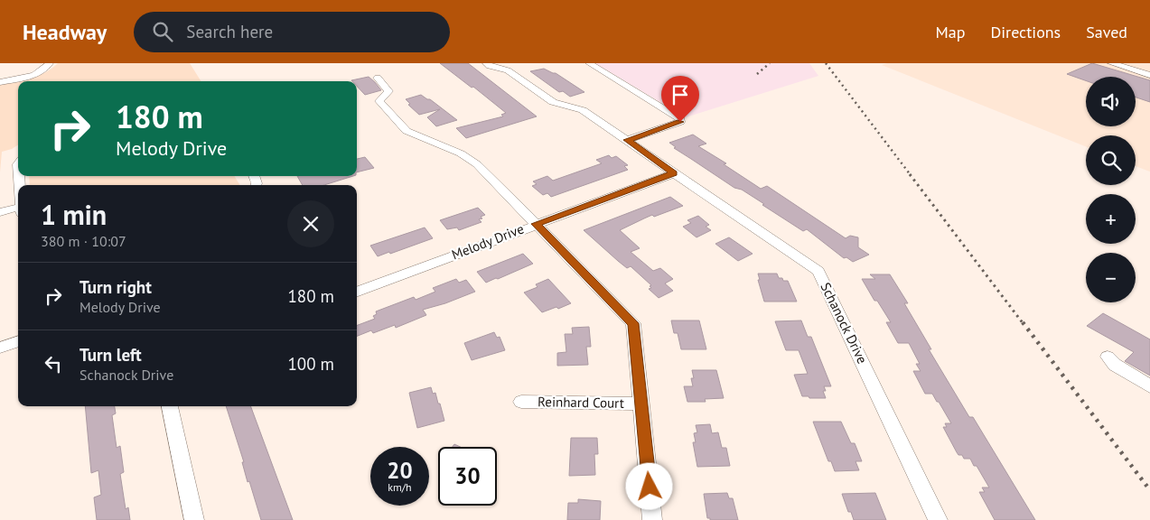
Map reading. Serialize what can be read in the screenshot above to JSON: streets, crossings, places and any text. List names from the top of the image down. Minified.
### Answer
{"streets":{"street":["Melody Drive","Schanock Drive","Reinhard Court"]},"crossings":[["Melody Drive","Schanock Drive"]],"page":{"header":"Headway","search":"Search here","nav":["Map","Directions","Saved"],"map_buttons":["+","−"],"turn":["180 m","Melody Drive"],"heading":["1 min","380 m · 10:07"],"list":[{"name":"Turn right","note":"Melody Drive","value":"180 m"},{"name":"Turn left","note":"Schanock Drive","value":"100 m"}],"speed":"20 km/h","limit":"30"}}
